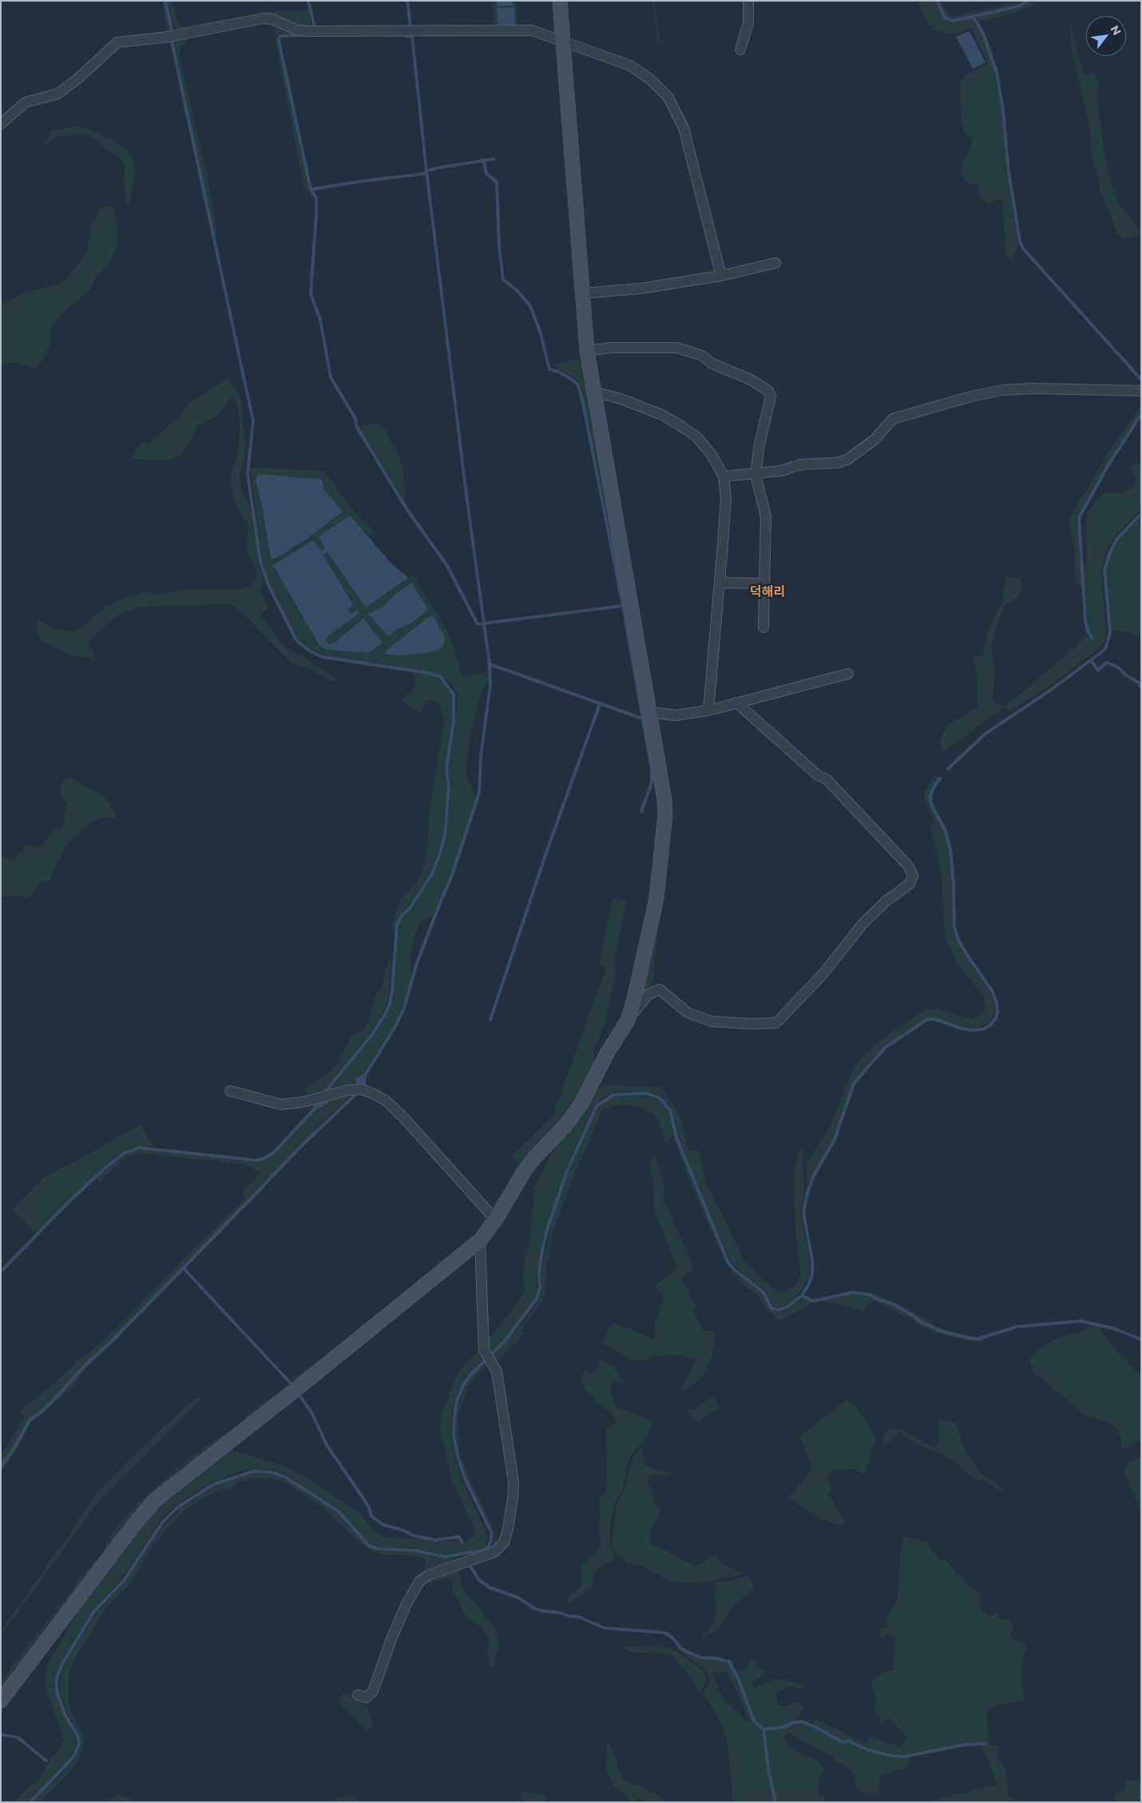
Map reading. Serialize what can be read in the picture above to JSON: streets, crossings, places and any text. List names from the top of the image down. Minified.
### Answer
{"districts":["덕해리"],"north":"top right"}
